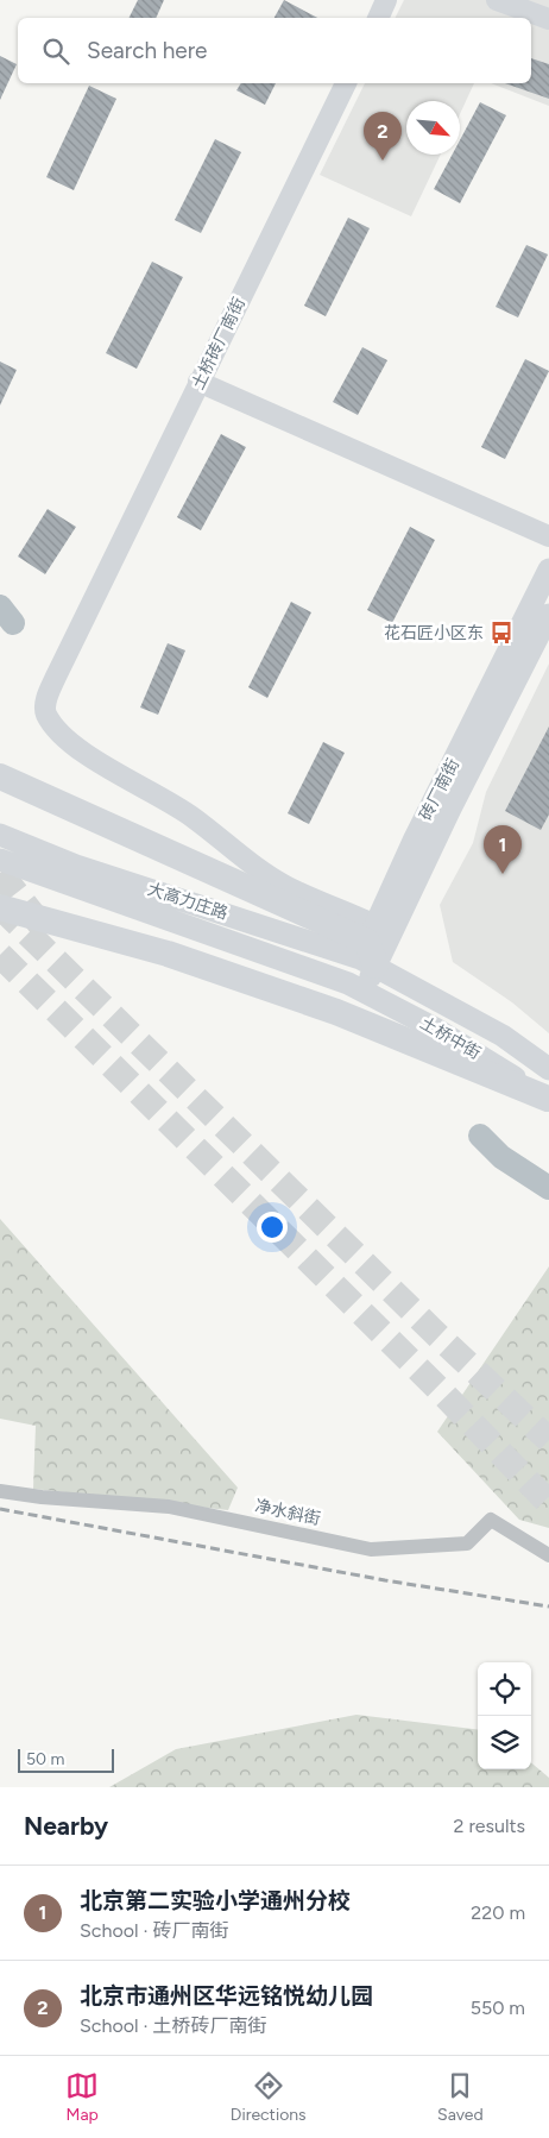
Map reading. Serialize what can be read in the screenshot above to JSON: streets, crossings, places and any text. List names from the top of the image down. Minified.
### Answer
{"streets":{"main road":["砖厂南街","大高力庄路","土桥中街"],"street":["土桥砖厂南街","净水斜街"]},"crossings":[["土桥砖厂南街","砖厂南街"],["土桥砖厂南街","大高力庄路"],["砖厂南街","大高力庄路"],["砖厂南街","土桥中街"],["大高力庄路","土桥中街"]],"places":{"bus stop":["花石匠小区东"]},"scale_bar":"50 m","north":"bottom right","page":{"search":"Search here","pins":["2","1"],"scale":"50 m","heading":["Nearby","2 results"],"list":[{"mark":"1","name":"北京第二实验小学通州分校","note":"School · 砖厂南街","value":"220 m"},{"mark":"2","name":"北京市通州区华远铭悦幼儿园","note":"School · 土桥砖厂南街","value":"550 m"}],"nav":["Map","Directions","Saved"]}}
